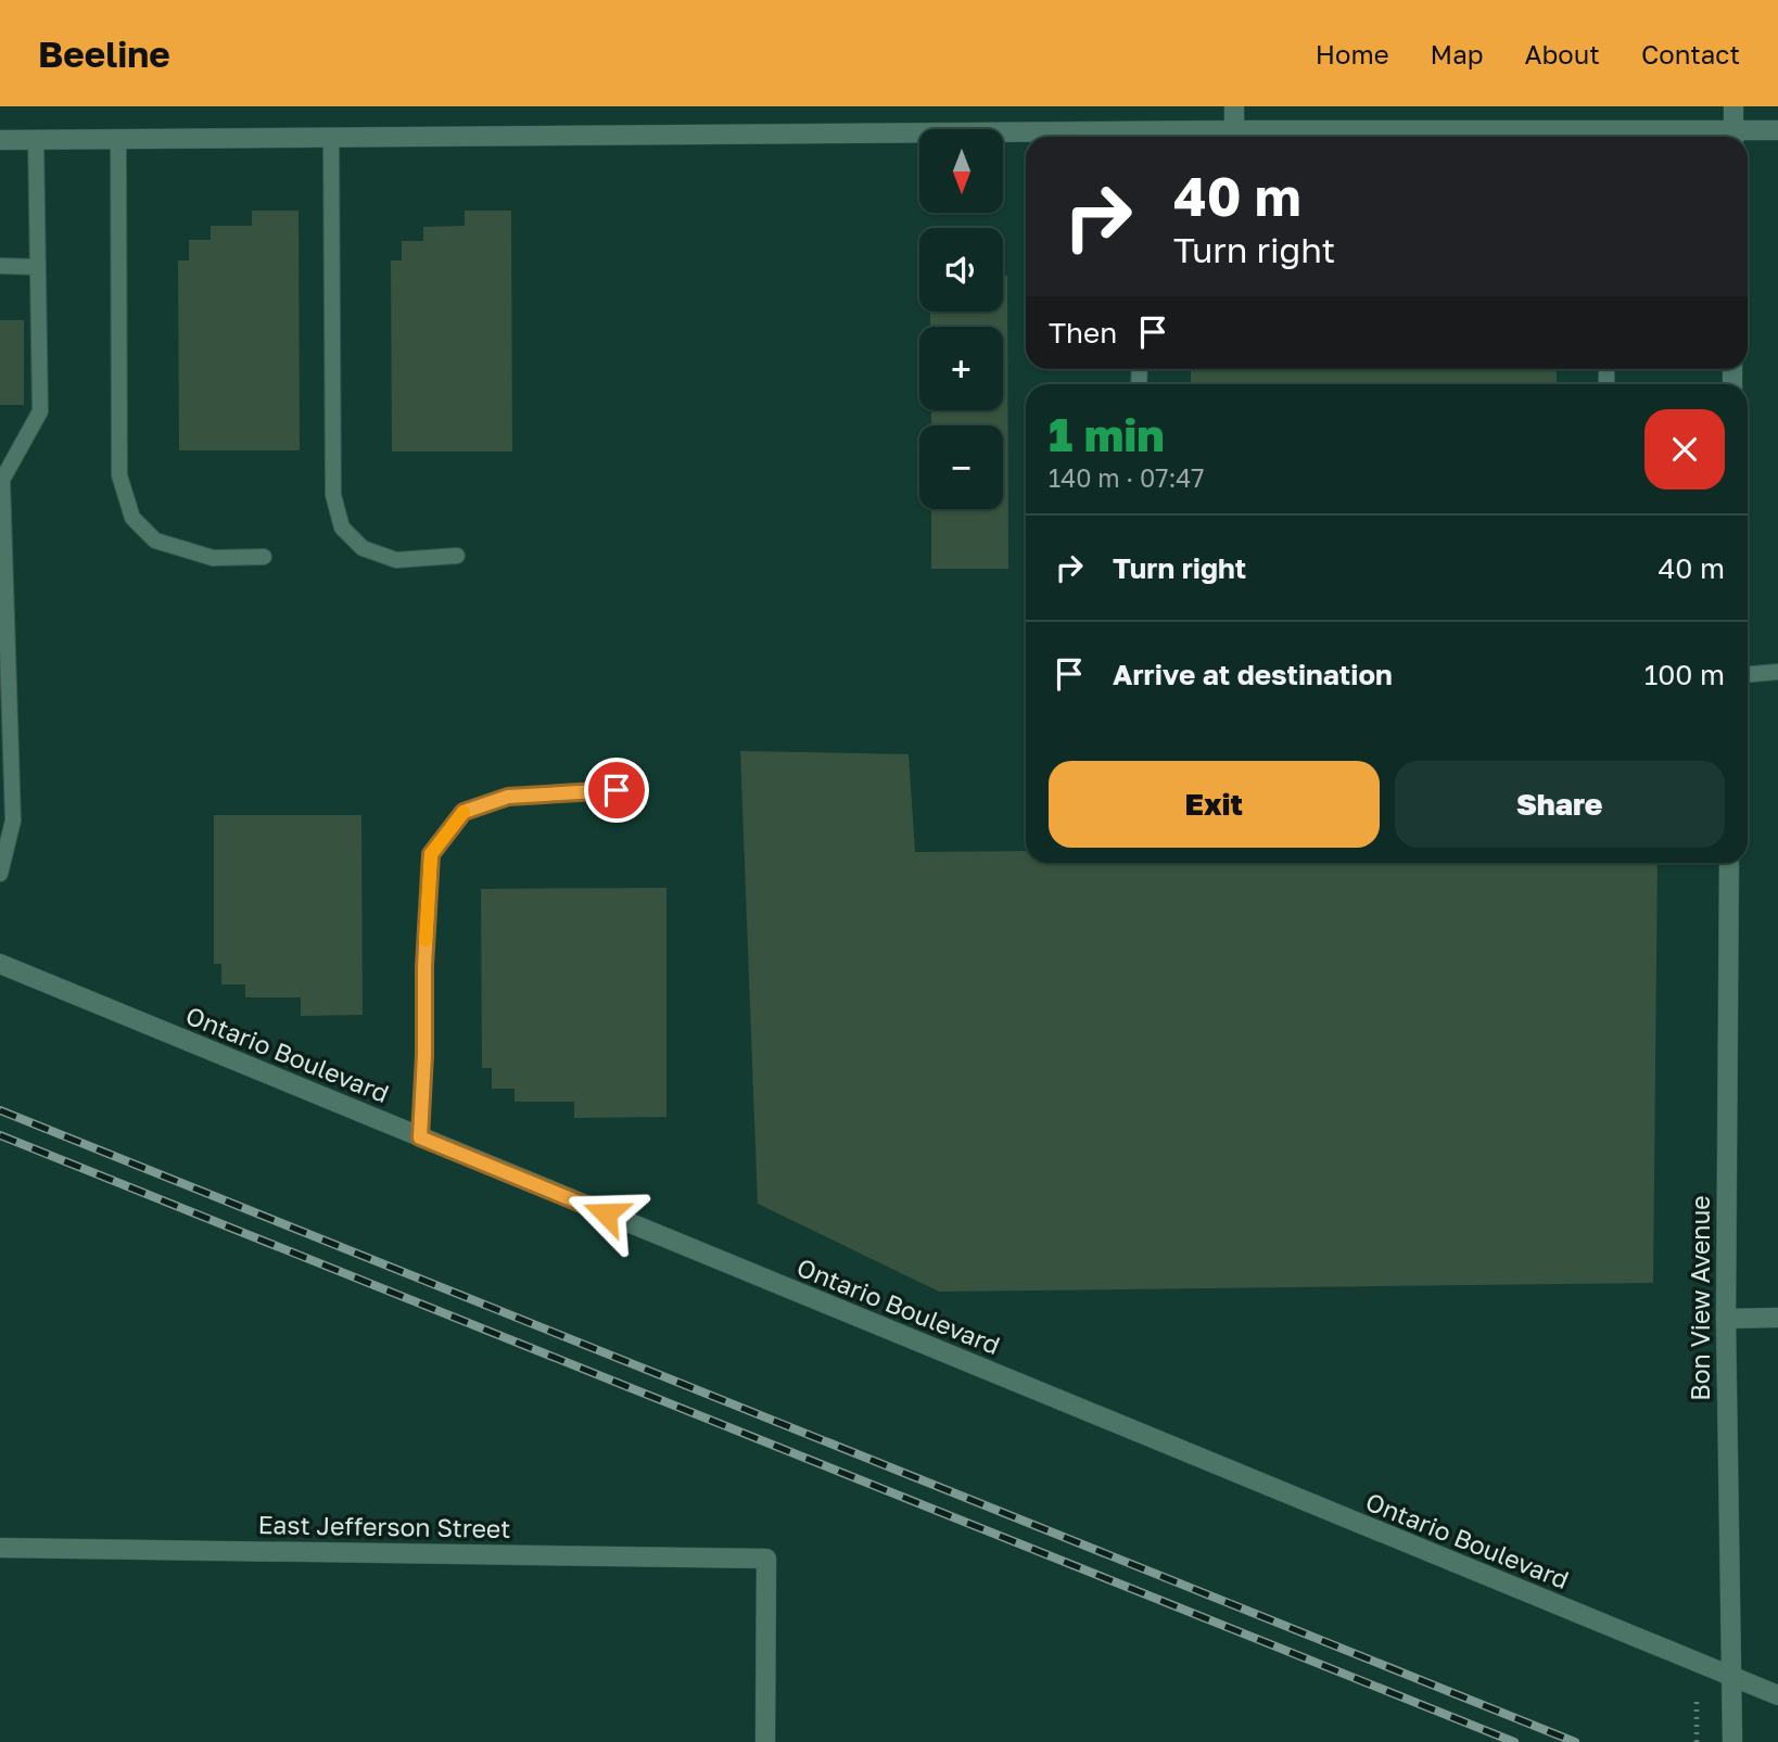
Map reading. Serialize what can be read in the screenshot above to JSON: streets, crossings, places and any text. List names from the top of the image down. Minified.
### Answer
{"streets":{"street":["Ontario Boulevard","Bon View Avenue","East Jefferson Street"]},"crossings":[["Ontario Boulevard","Bon View Avenue"]],"north":"bottom","page":{"header":"Beeline","nav":["Home","Map","About","Contact"],"map_buttons":["+","−"],"turn":["40 m","Turn right"],"then":"Then","heading":["1 min","140 m · 07:47"],"list":[{"name":"Turn right","value":"40 m"},{"name":"Arrive at destination","value":"100 m"}],"buttons":["Exit","Share"]}}
